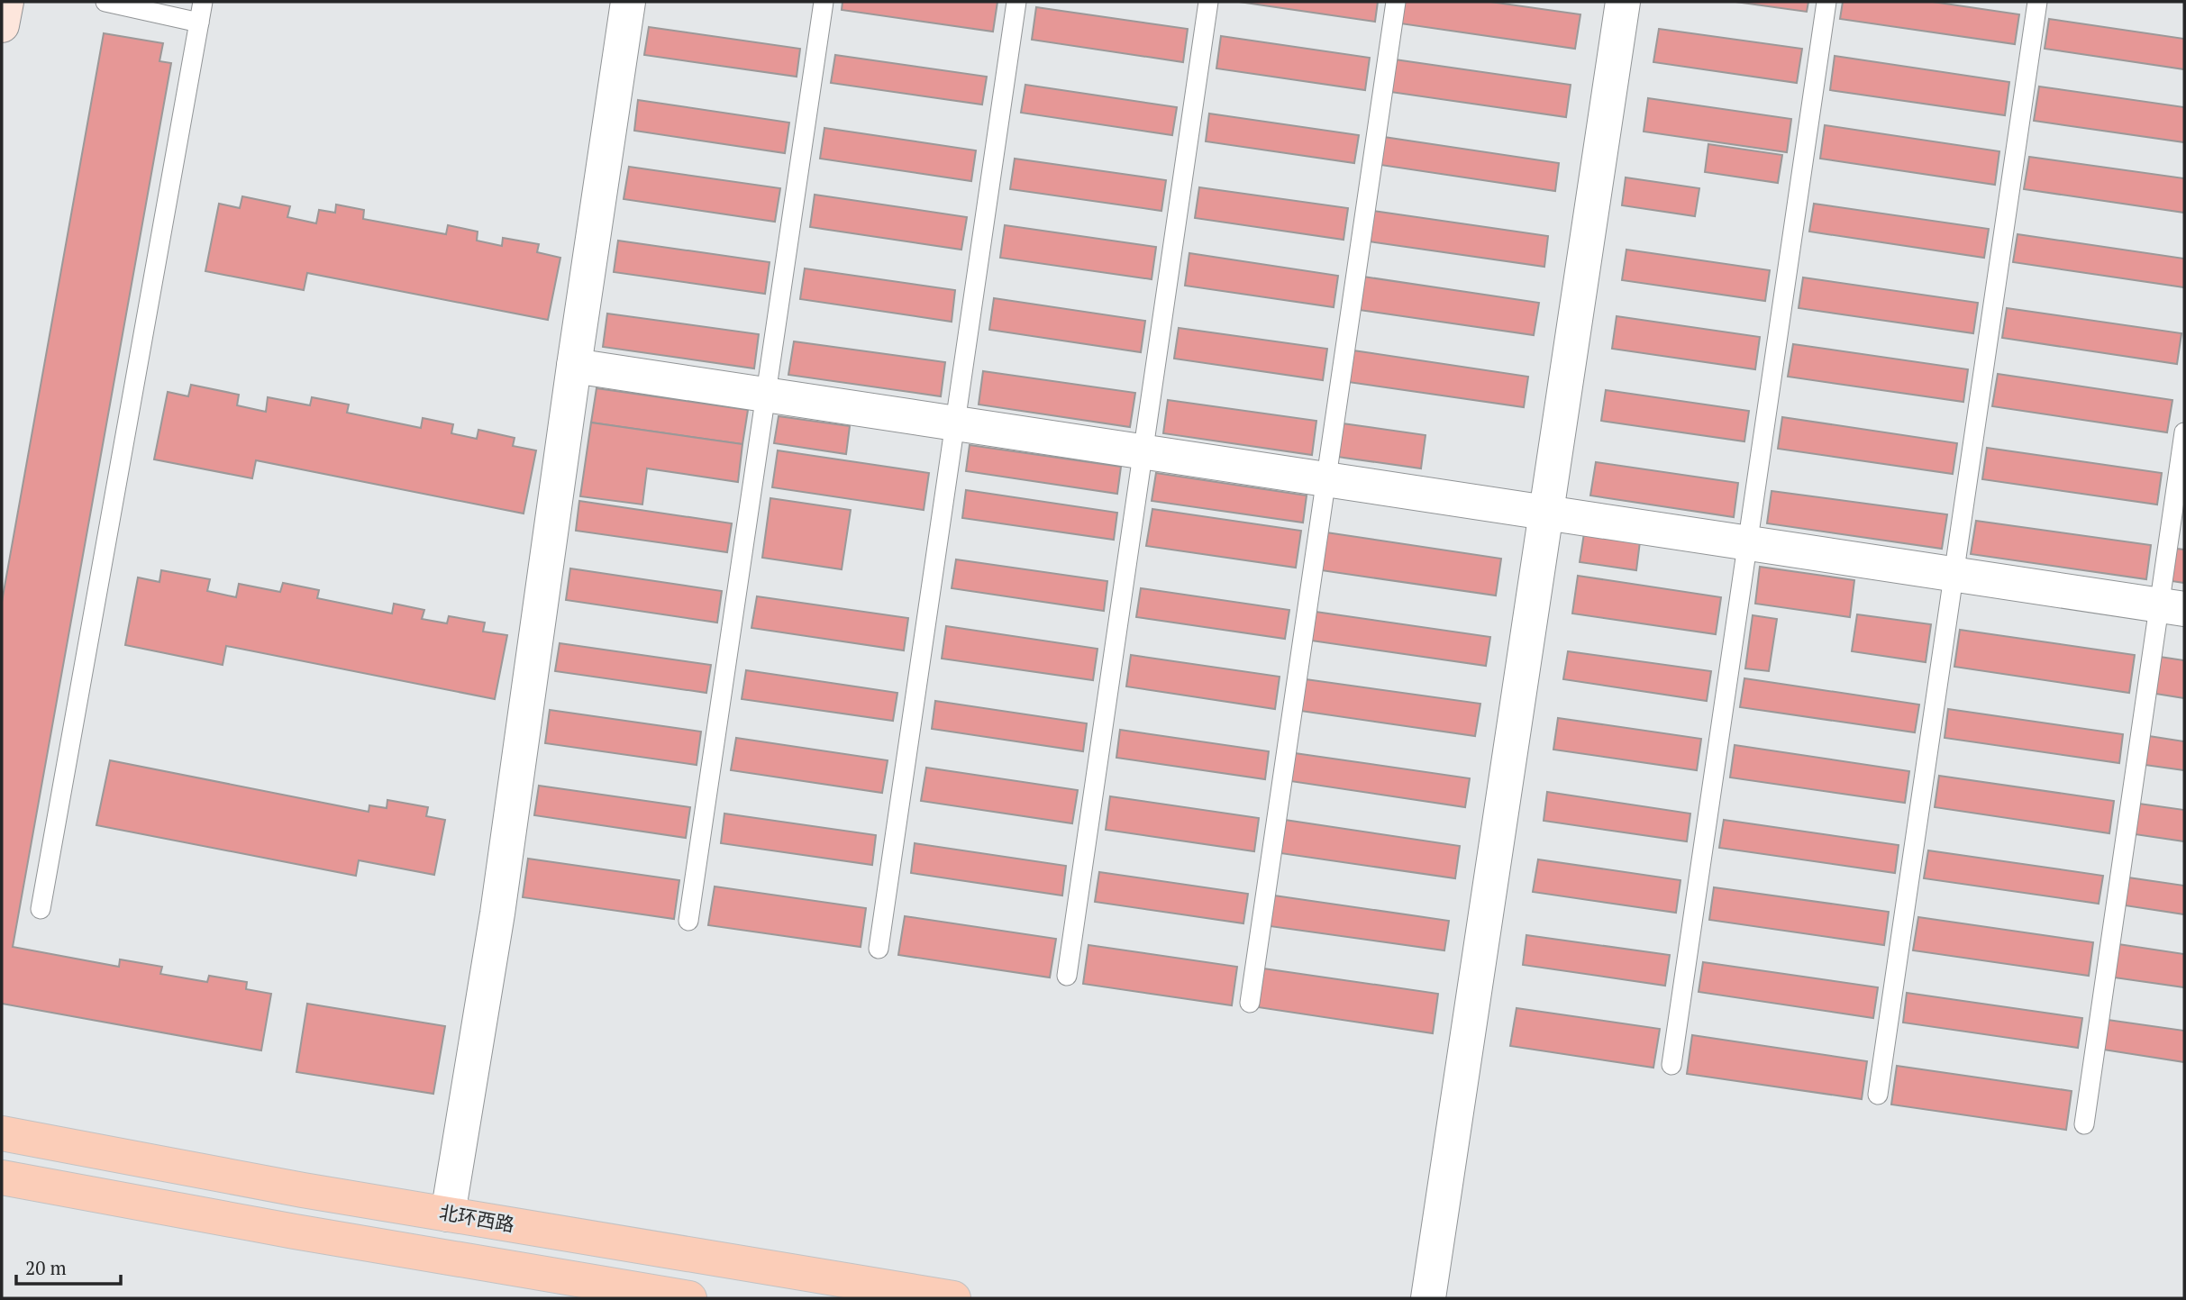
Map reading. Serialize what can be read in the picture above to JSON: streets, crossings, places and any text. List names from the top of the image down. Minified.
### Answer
{"streets":{"main road":["北环西路"]},"scale_bar":"20 m"}
